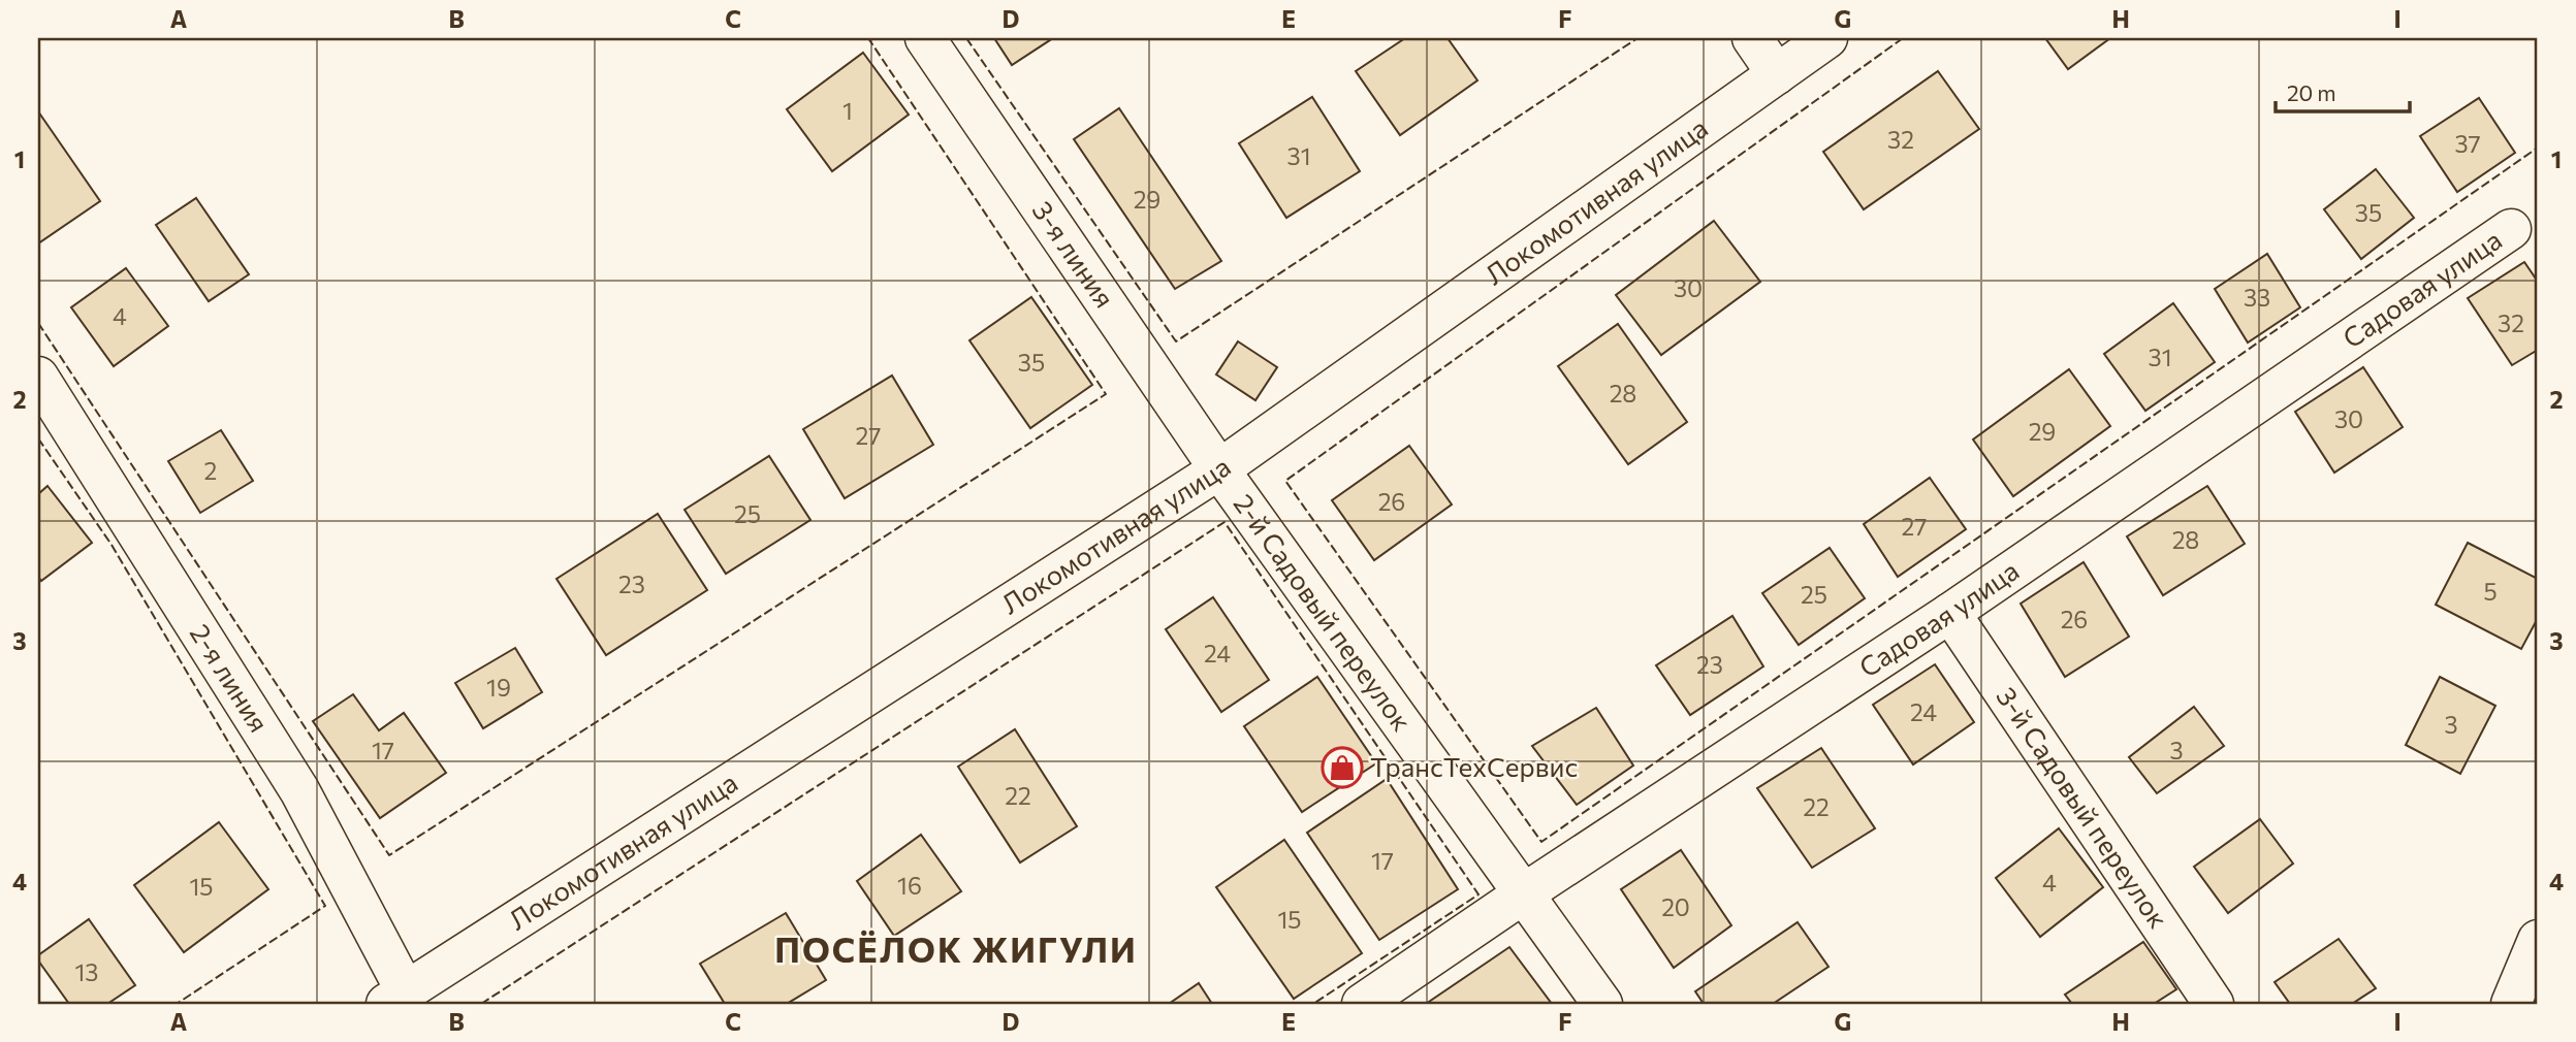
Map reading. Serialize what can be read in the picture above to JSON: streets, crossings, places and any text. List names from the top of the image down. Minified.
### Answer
{"streets":{"street":["Локомотивная улица","3-я линия","Садовая улица","2-й Садовый переулок","2-я линия","3-й Садовый переулок"]},"crossings":[["Локомотивная улица","3-я линия"],["Локомотивная улица","2-й Садовый переулок"],["Локомотивная улица","2-я линия"],["3-я линия","2-й Садовый переулок"],["Садовая улица","2-й Садовый переулок"],["Садовая улица","3-й Садовый переулок"]],"districts":["ПОСЁЛОК ЖИГУЛИ"],"places":{"shop":["ТрансТехСервис"]},"house_numbers":["1","32","37","31","29","35","30","33","4","32","31","35","28","30","29","27","2","26","25","27","28","23","5","25","26","24","23","19","24","3","17","3","22","22","17","4","16","15","20","15","13"],"scale_bar":"20 m","grid":{"columns":["A","B","C","D","E","F","G","H","I"],"rows":["1","2","3","4"]}}
